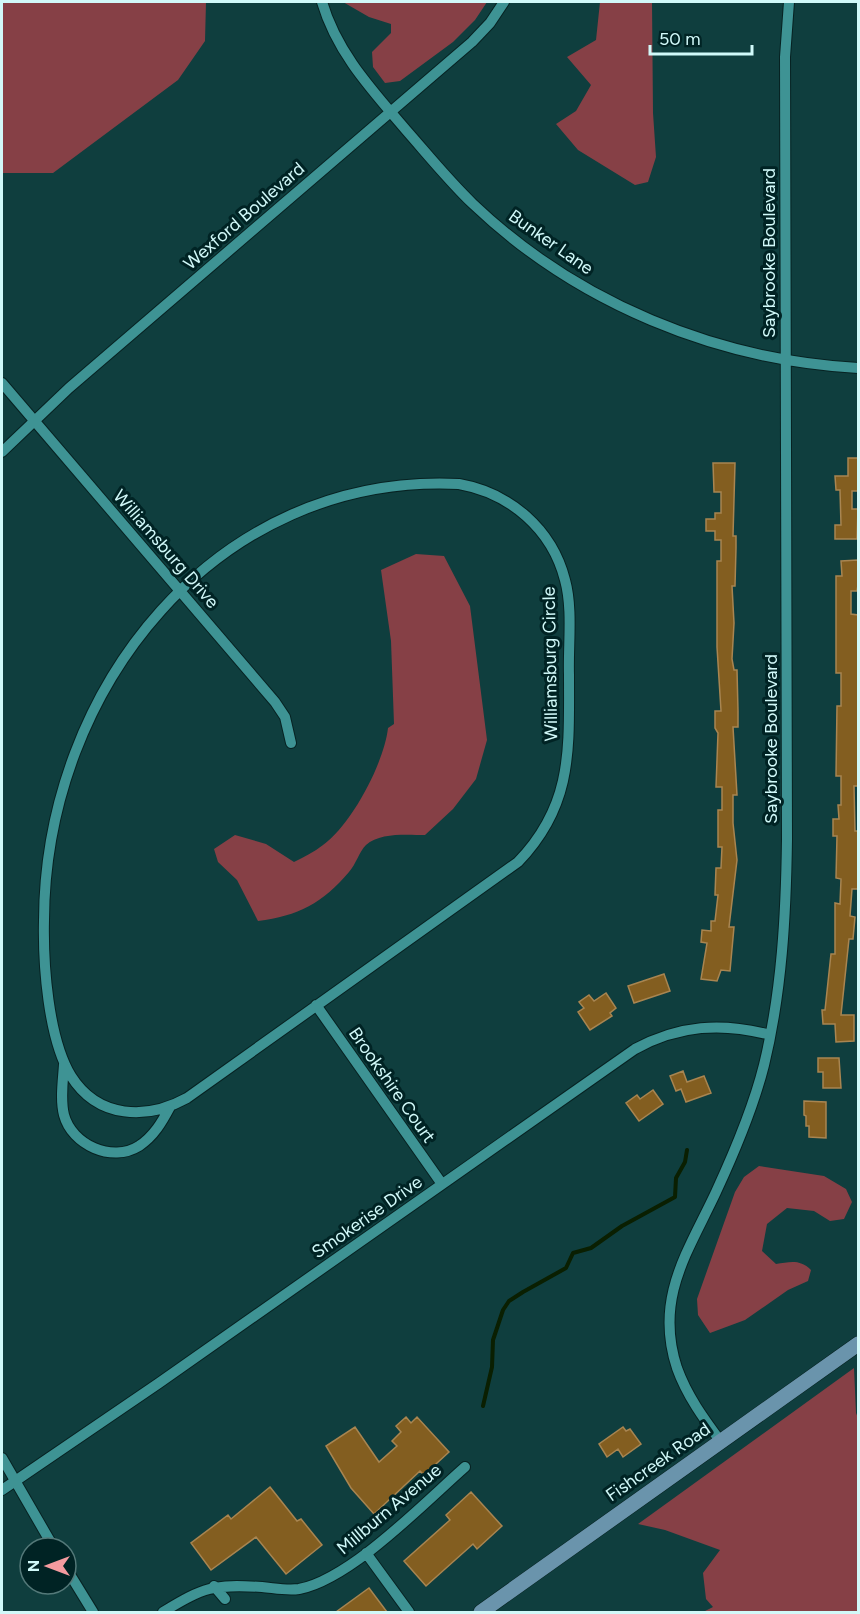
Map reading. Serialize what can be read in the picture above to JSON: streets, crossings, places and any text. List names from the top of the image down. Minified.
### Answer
{"streets":{"main road":["Fishcreek Road"],"street":["Wexford Boulevard","Bunker Lane","Saybrooke Boulevard","Williamsburg Drive","Williamsburg Circle","Brookshire Court","Smokerise Drive","Millburn Avenue"]},"crossings":[["Wexford Boulevard","Bunker Lane"],["Wexford Boulevard","Williamsburg Drive"],["Bunker Lane","Saybrooke Boulevard"],["Saybrooke Boulevard","Smokerise Drive"],["Saybrooke Boulevard","Fishcreek Road"],["Williamsburg Drive","Williamsburg Circle"],["Williamsburg Circle","Brookshire Court"],["Brookshire Court","Smokerise Drive"]],"scale_bar":"50 m","north":"left"}
